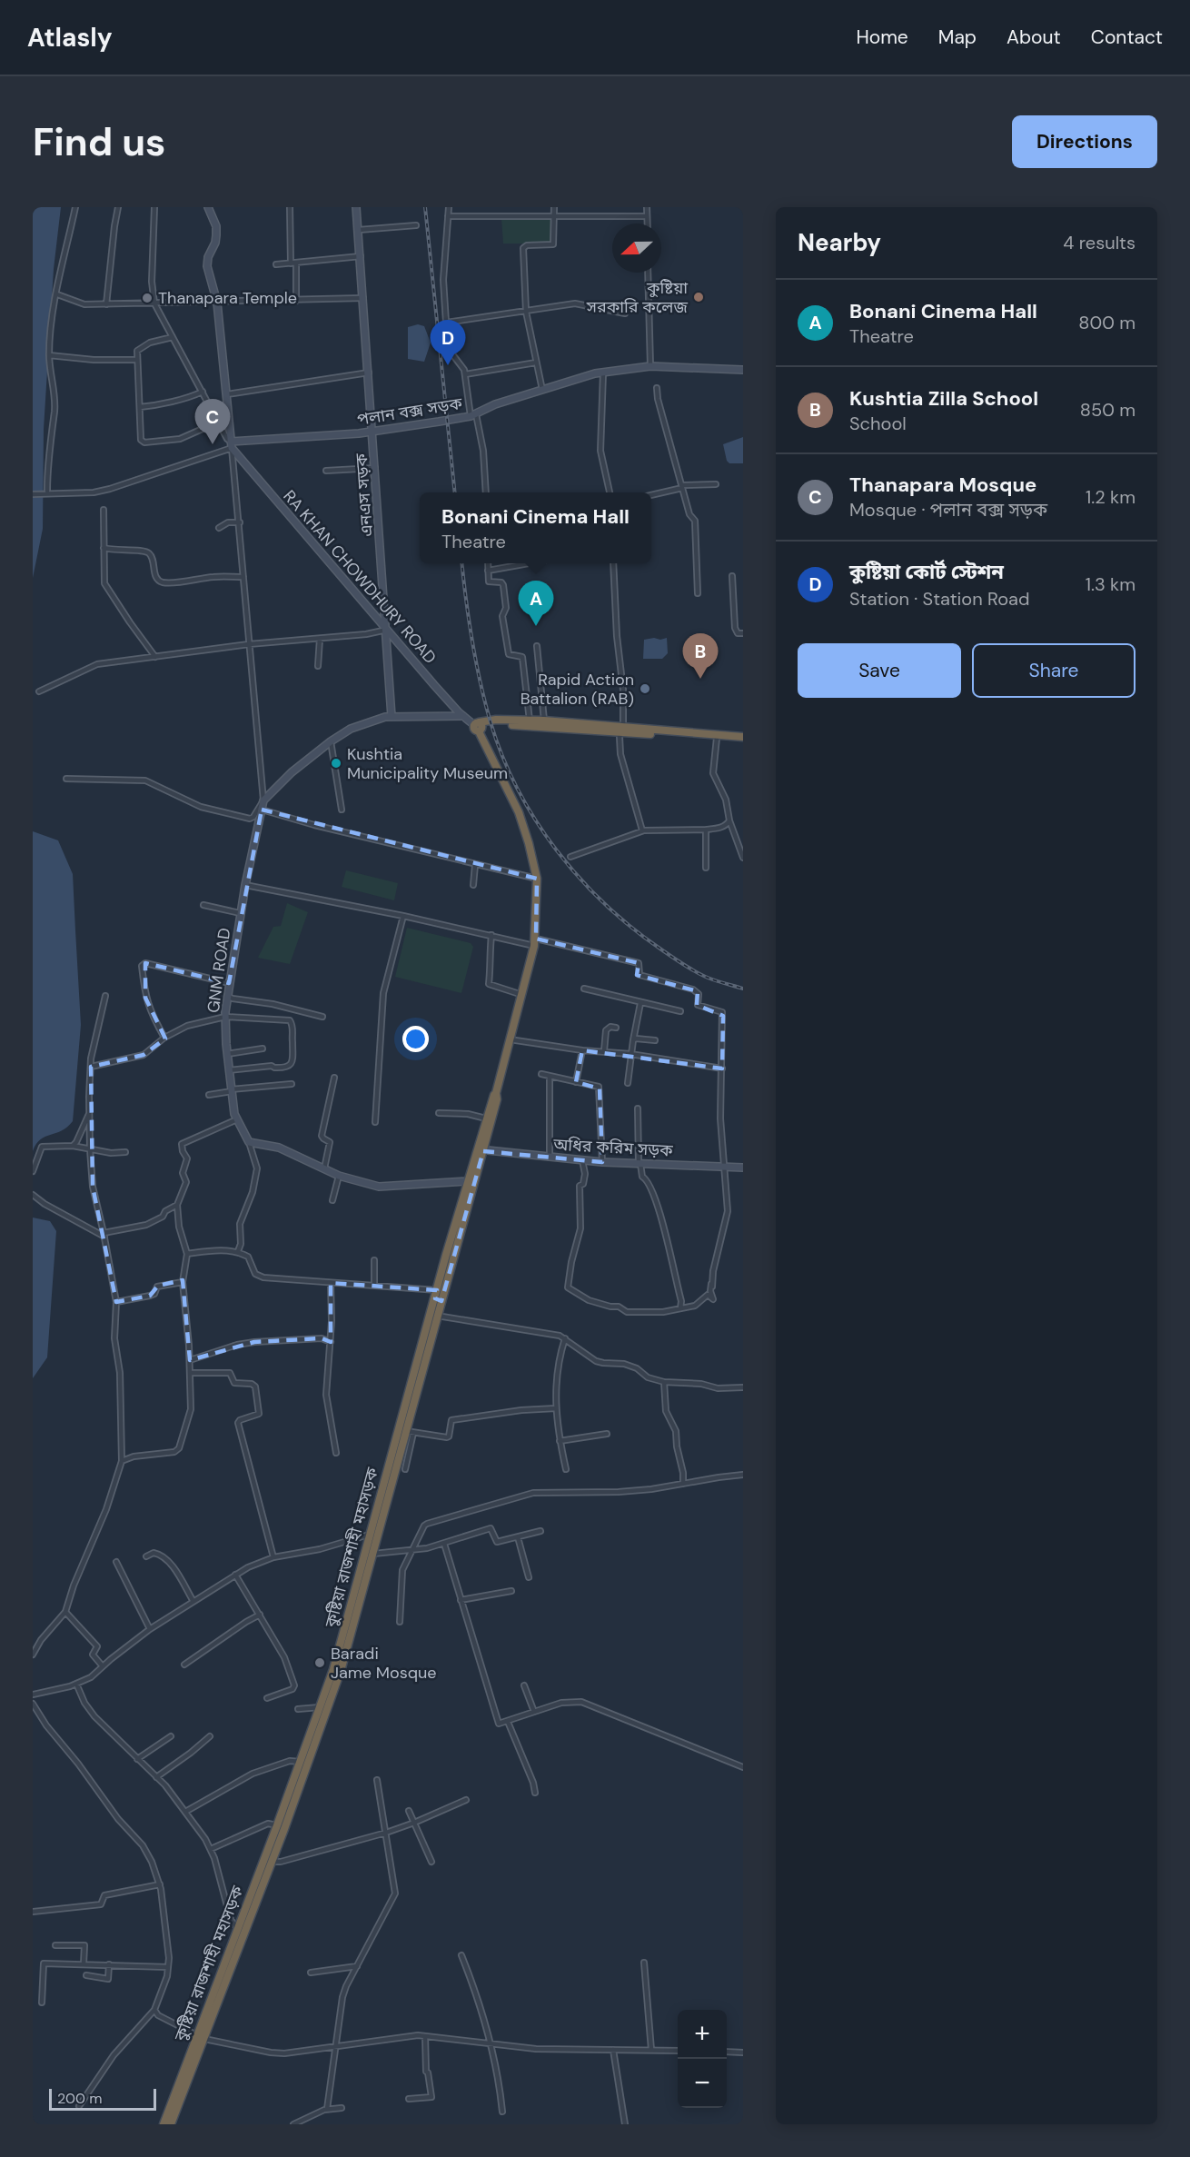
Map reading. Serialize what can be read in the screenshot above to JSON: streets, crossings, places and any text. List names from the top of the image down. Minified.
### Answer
{"streets":{"highway":["কুষ্টিয়া রাজশাহী মহাসড়ক"],"street":["পলান বক্স সড়ক","এনএস সড়ক","RA KHAN CHOWDHURY ROAD","GNM ROAD","অধির করিম সড়ক"]},"crossings":[["পলান বক্স সড়ক","এনএস সড়ক"],["পলান বক্স সড়ক","RA KHAN CHOWDHURY ROAD"],["এনএস সড়ক","RA KHAN CHOWDHURY ROAD"],["RA KHAN CHOWDHURY ROAD","কুষ্টিয়া রাজশাহী মহাসড়ক"],["অধির করিম সড়ক","কুষ্টিয়া রাজশাহী মহাসড়ক"]],"places":["কুষ্টিয়া সরকারি কলেজ","Thanapara Temple","Rapid Action Battalion (RAB)","Kushtia Municipality Museum","Baradi Jame Mosque"],"scale_bar":"200 m","north":"left","page":{"header":"Atlasly","nav":["Home","Map","About","Contact"],"buttons":["Directions",["Save","Share"]],"title":"Find us","heading":["Nearby","4 results"],"list":[{"mark":"A","name":"Bonani Cinema Hall","note":"Theatre","value":"800 m"},{"mark":"B","name":"Kushtia Zilla School","note":"School","value":"850 m"},{"mark":"C","name":"Thanapara Mosque","note":"Mosque · পলান বক্স সড়ক","value":"1.2 km"},{"mark":"D","name":"কুষ্টিয়া কোর্ট স্টেশন","note":"Station · Station Road","value":"1.3 km"}],"pins":["D","C","A","B"],"popup":["Bonani Cinema Hall","Theatre"],"map_buttons":["+","−"],"scale":"200 m"}}
